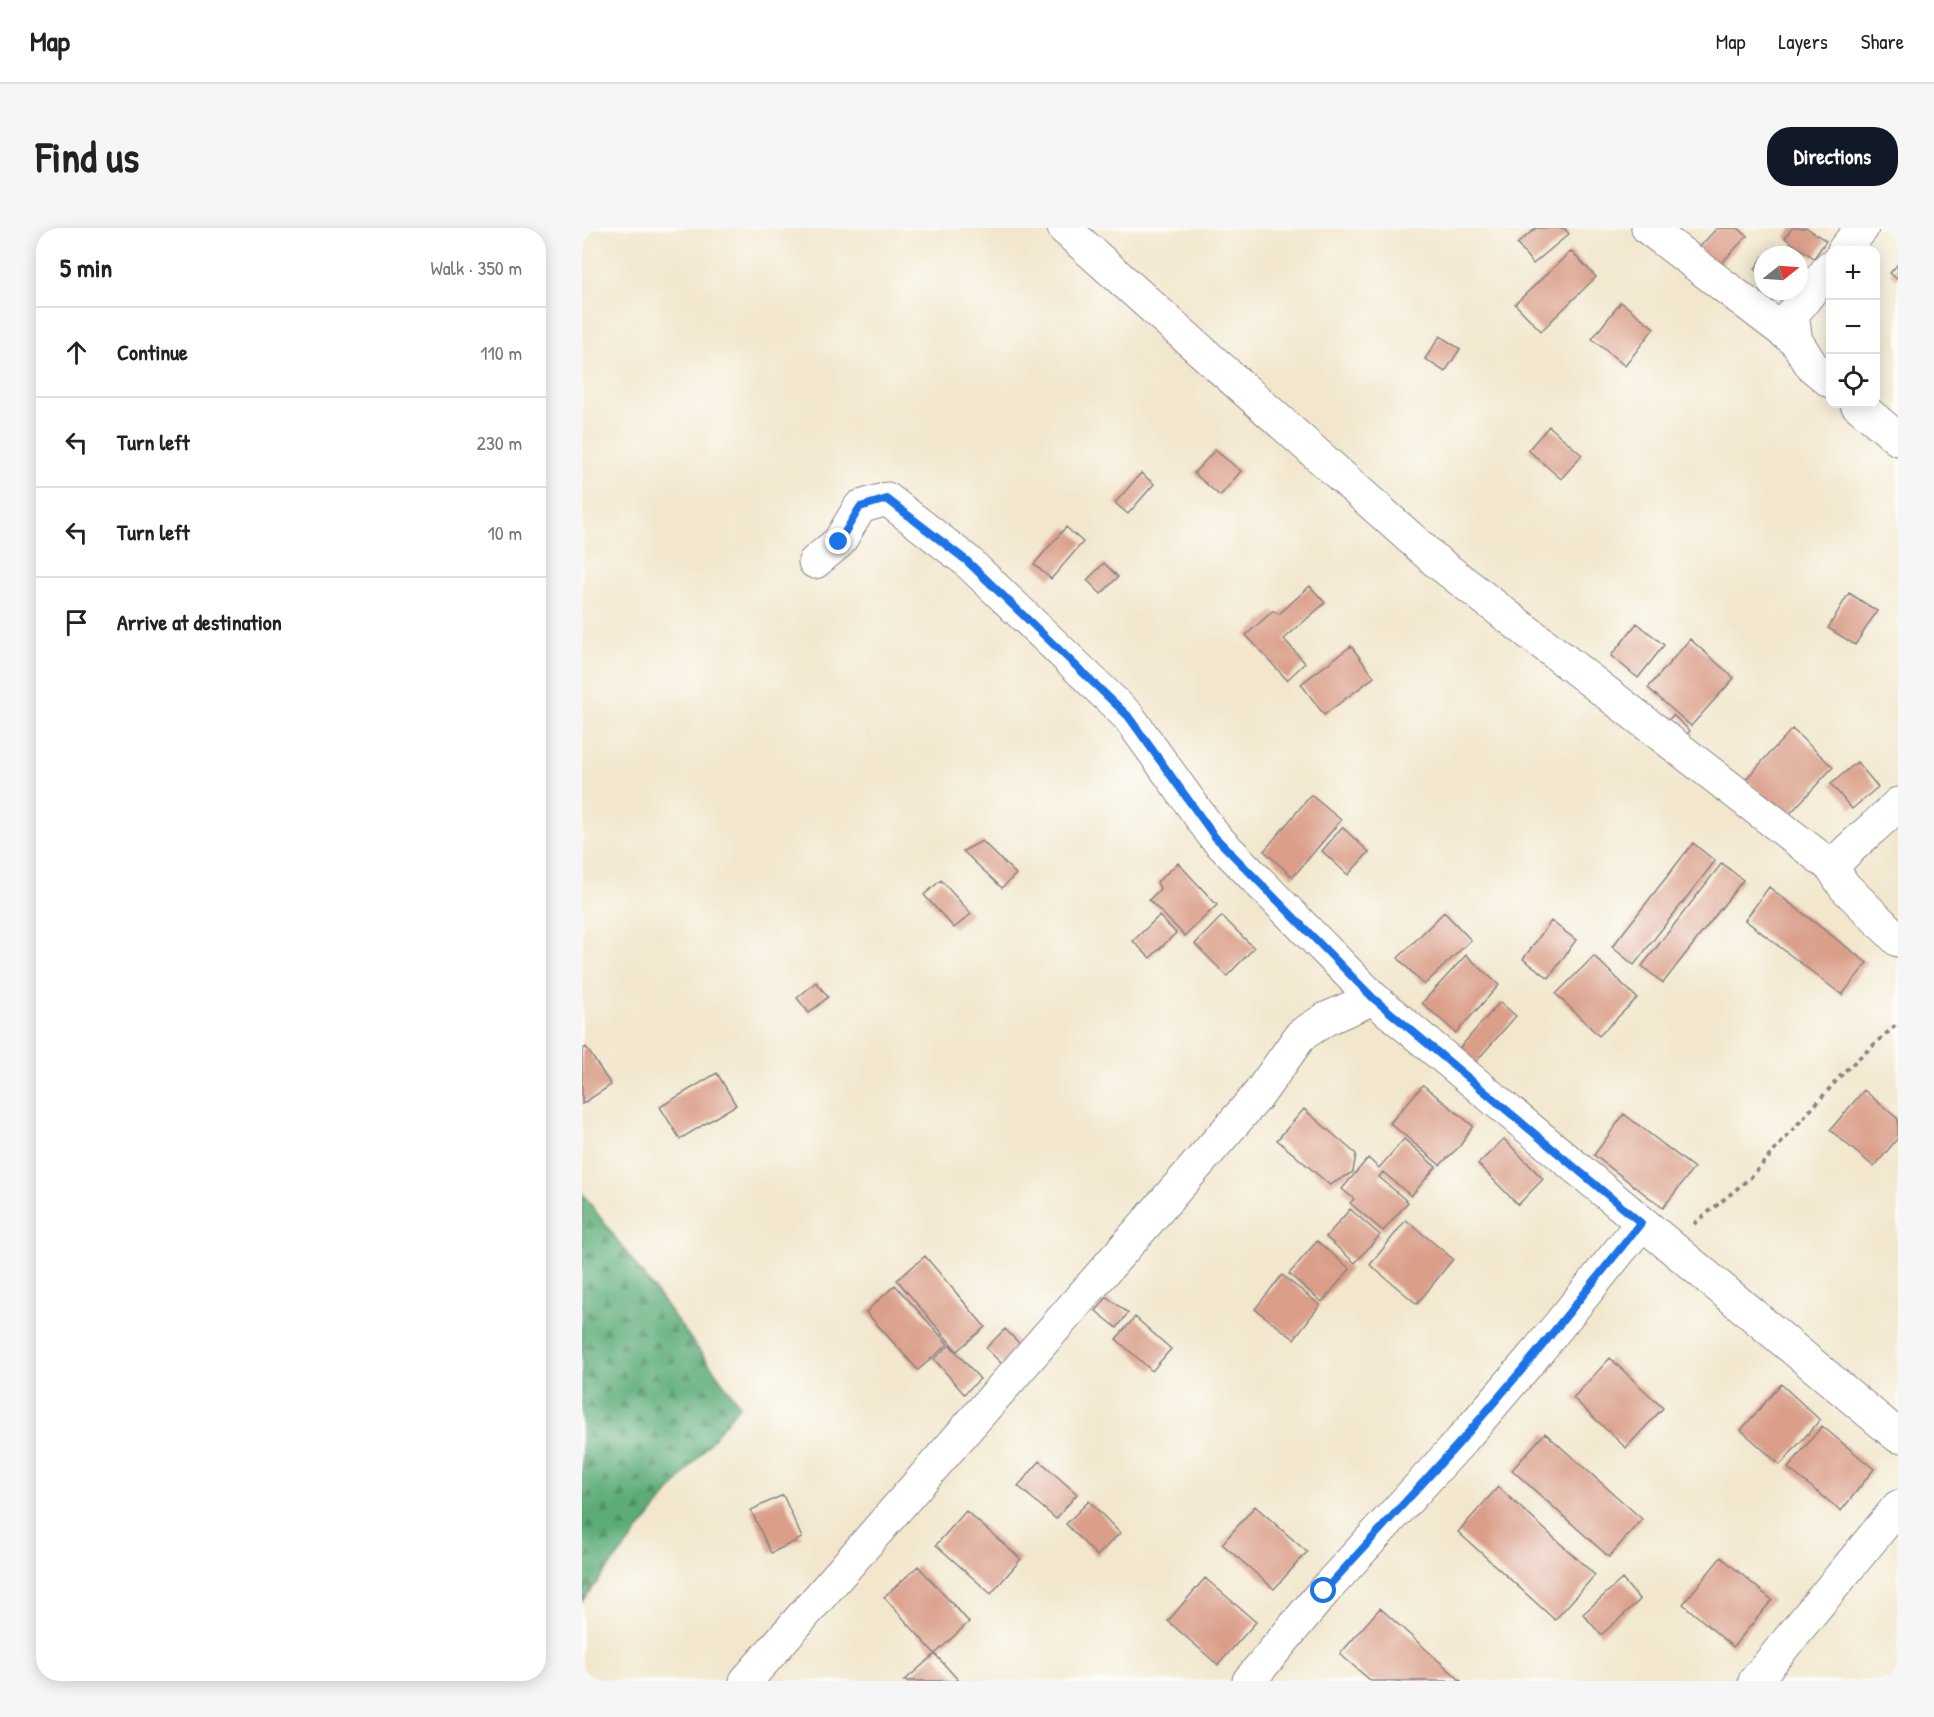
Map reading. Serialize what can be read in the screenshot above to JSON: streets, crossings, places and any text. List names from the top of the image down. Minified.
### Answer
{"north":"right","page":{"header":"Map","nav":["Map","Layers","Share"],"buttons":"Directions","title":"Find us","heading":["5 min","Walk · 350 m"],"map_buttons":["+","−"],"list":[["Continue","110 m"],["Turn left","230 m"],["Turn left","10 m"],"Arrive at destination"]}}
